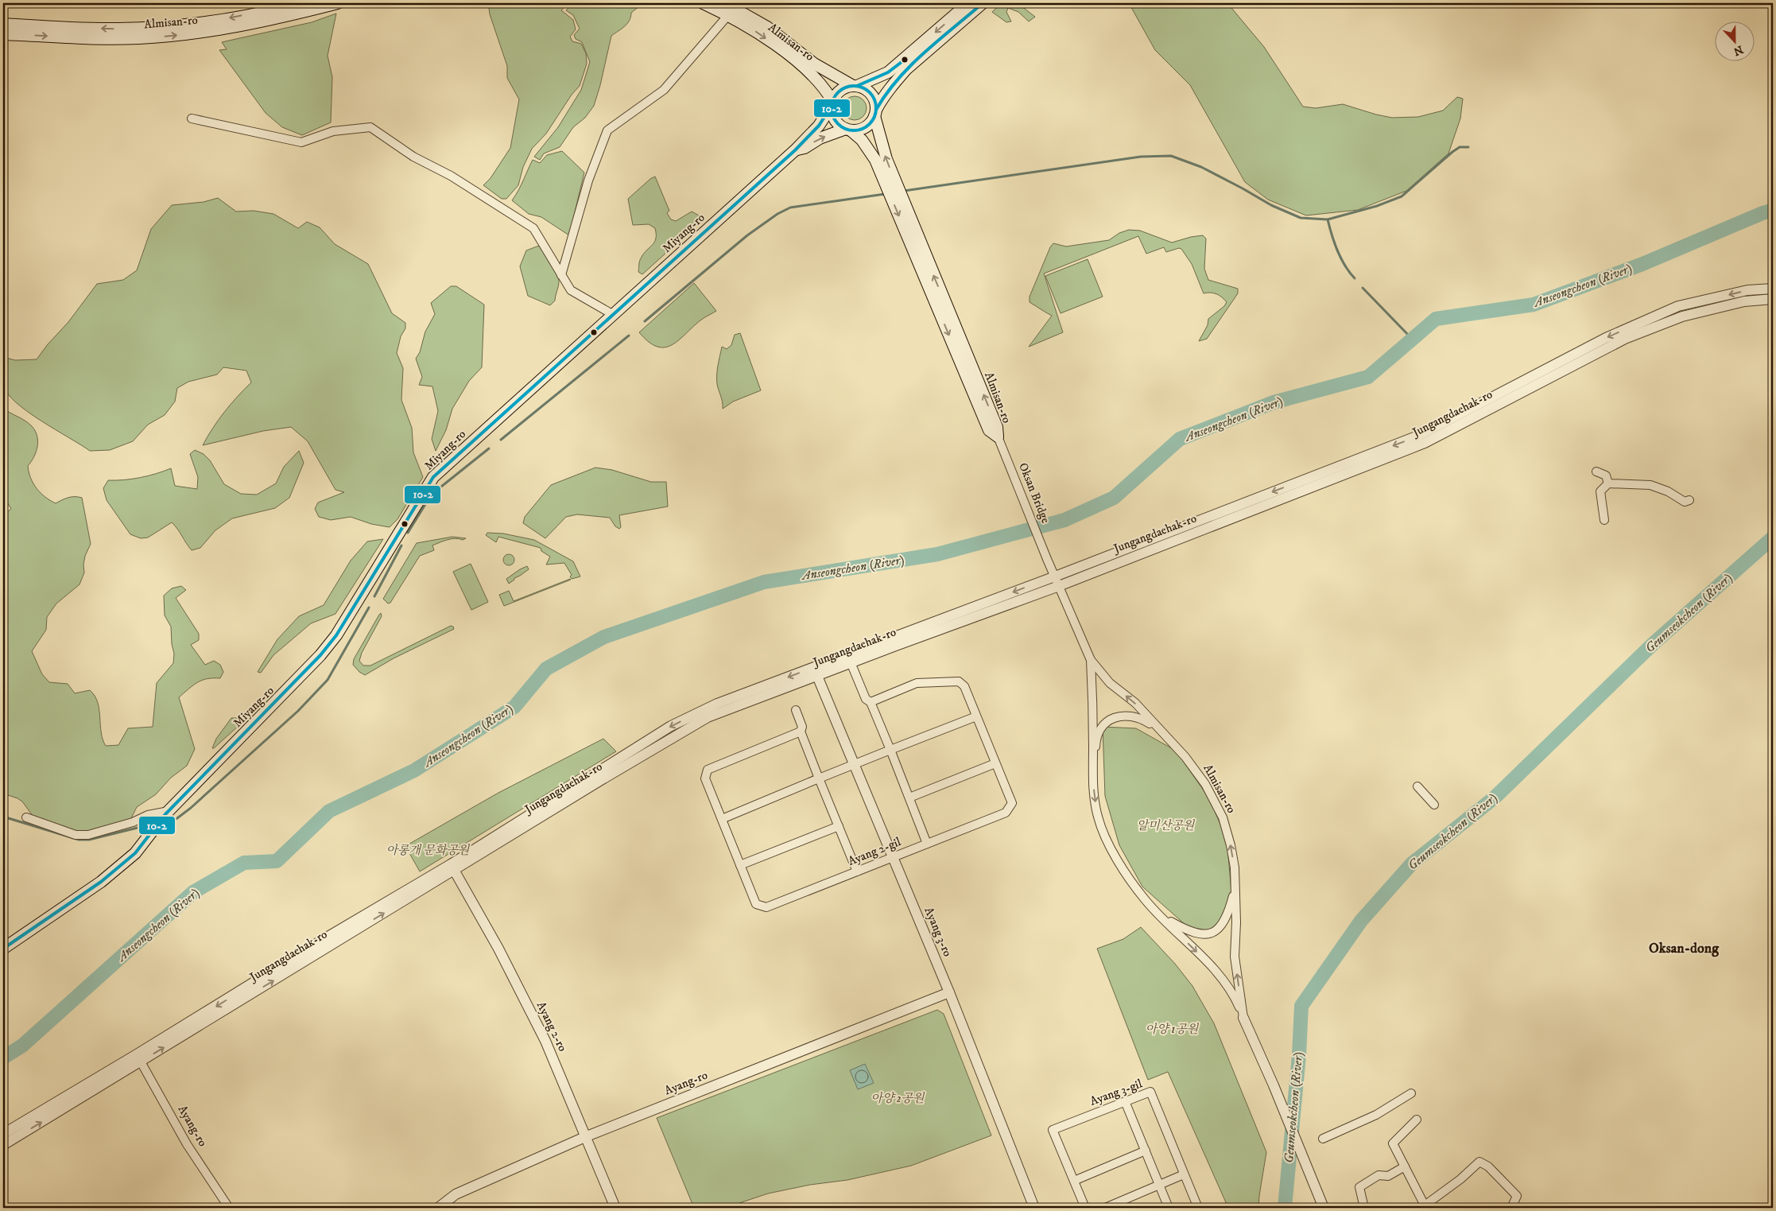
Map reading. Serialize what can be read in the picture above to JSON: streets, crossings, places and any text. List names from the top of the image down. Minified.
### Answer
{"streets":{"main road":["Almisan-ro","Miyang-ro"],"street":["Jungangdaehak-ro","Oksan Bridge","Ayang 2-gil","Ayang 3-ro","Ayang 2-ro","Ayang-ro","Ayang 3-gil"]},"crossings":[["Almisan-ro","Miyang-ro"],["Almisan-ro","Jungangdaehak-ro"],["Almisan-ro","Oksan Bridge"],["Jungangdaehak-ro","Ayang 3-ro"],["Jungangdaehak-ro","Ayang 2-ro"],["Jungangdaehak-ro","Ayang-ro"],["Ayang 2-gil","Ayang 3-ro"],["Ayang 3-ro","Ayang-ro"],["Ayang 2-ro","Ayang-ro"]],"districts":["Oksan-dong"],"water":["Anseongcheon (River)","Geumseokcheon (River)"],"parks":["알미산공원","아롱개 문화공원","아양 1공원","아양 2공원"],"lines":["transit line 10-2"],"north":"bottom"}
